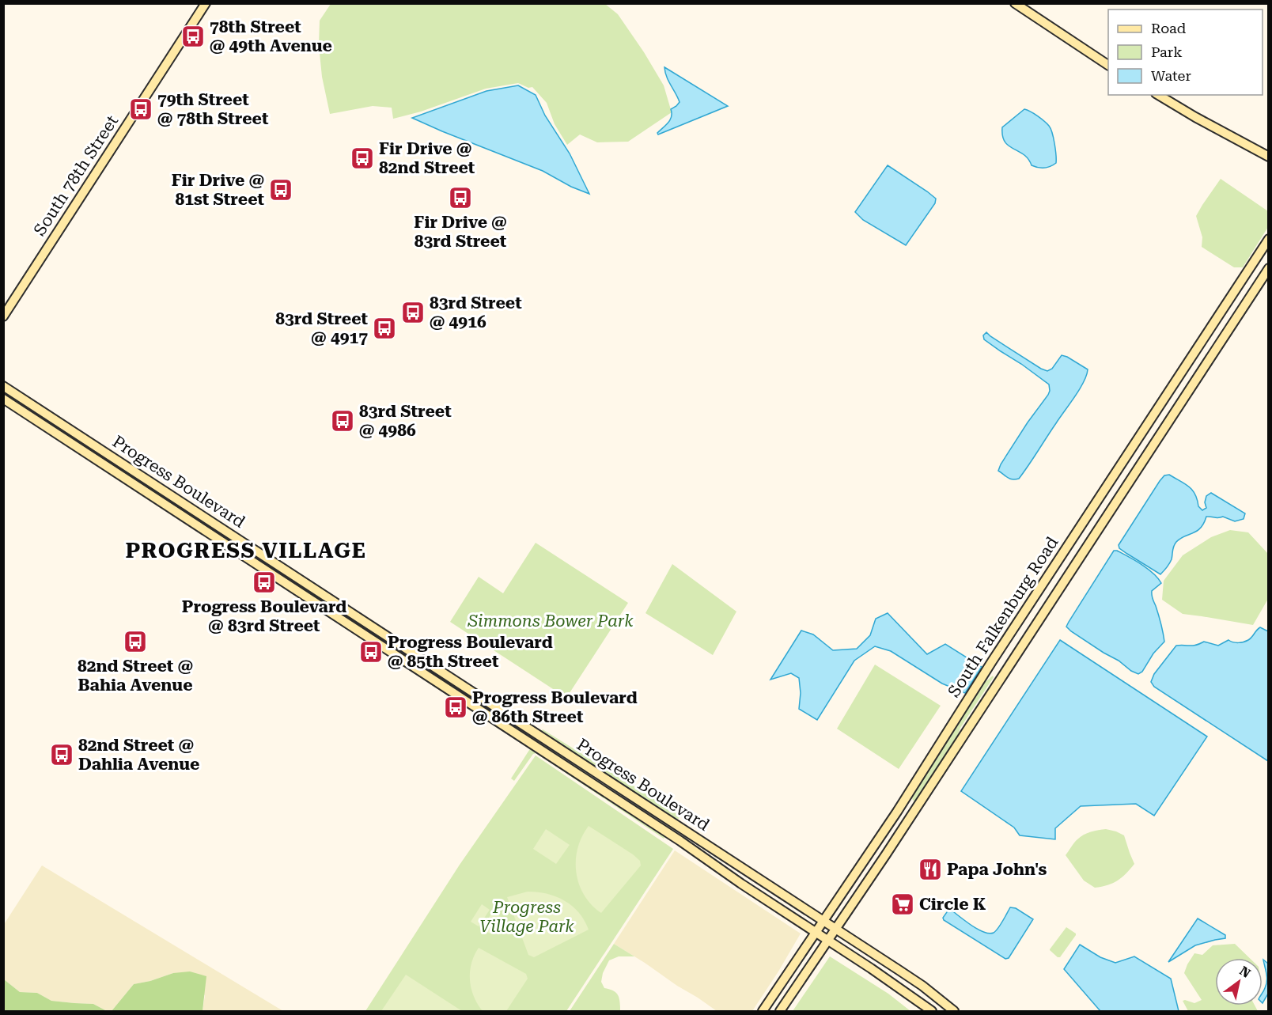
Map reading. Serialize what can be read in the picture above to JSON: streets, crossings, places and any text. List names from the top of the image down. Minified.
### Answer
{"streets":{"street":["South 78th Street","Progress Boulevard","South Falkenburg Road"]},"crossings":[["Progress Boulevard","South Falkenburg Road"]],"districts":["PROGRESS VILLAGE"],"parks":["Simmons Bower Park","Progress Village Park"],"places":{"bus stop":["78th Street @ 49th Avenue","79th Street @ 78th Street","Fir Drive @ 82nd Street","Fir Drive @ 81st Street","Fir Drive @ 83rd Street","83rd Street @ 4916","83rd Street @ 4917","83rd Street @ 4986","Progress Boulevard @ 83rd Street","82nd Street @ Bahia Avenue","Progress Boulevard @ 85th Street","Progress Boulevard @ 86th Street","82nd Street @ Dahlia Avenue"],"restaurant":["Papa John's"],"supermarket":["Circle K"]},"legend":["Road","Park","Water"],"north":"top right"}
